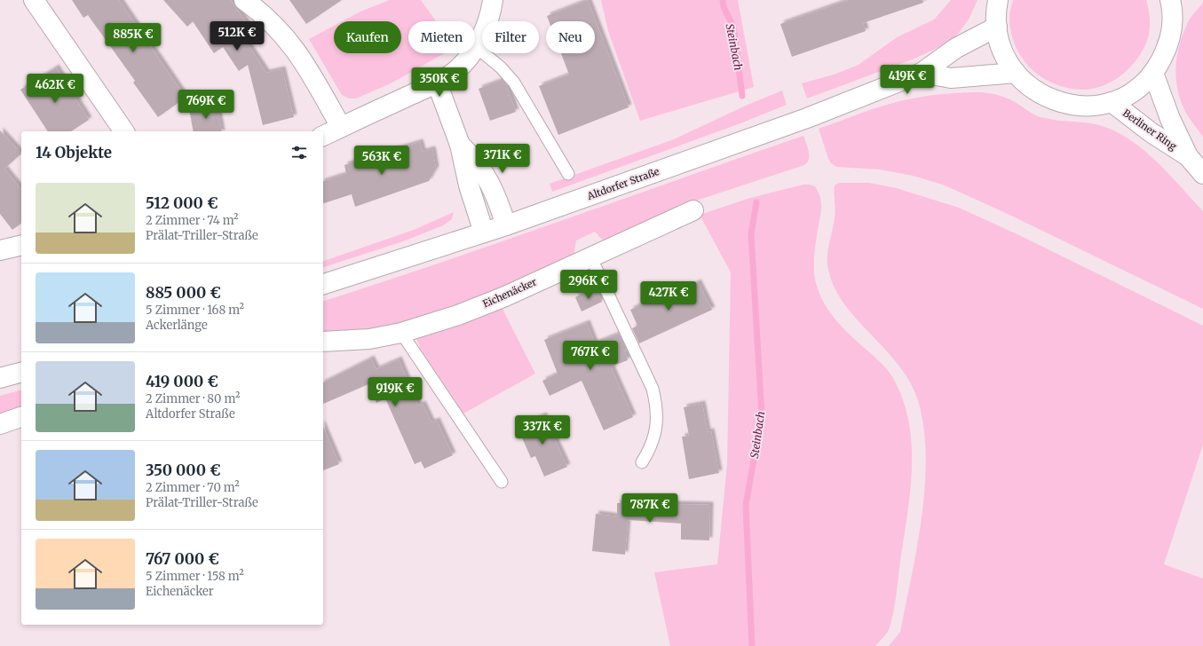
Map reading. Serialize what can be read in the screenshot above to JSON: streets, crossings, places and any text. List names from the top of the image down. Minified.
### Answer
{"streets":{"main road":["Berliner Ring","Altdorfer Straße","Eichenäcker"]},"water":["Steinbach"],"page":{"price":["512K €","885K €","419K €","350K €","462K €","769K €","371K €","563K €","296K €","427K €","767K €","919K €","337K €","787K €"],"chip":["Kaufen","Mieten","Filter","Neu"],"heading":"14 Objekte","list":[{"name":"512 000 €","note":"2 Zimmer · 74 m² · Prälat-Triller-Straße"},{"name":"885 000 €","note":"5 Zimmer · 168 m² · Ackerlänge"},{"name":"419 000 €","note":"2 Zimmer · 80 m² · Altdorfer Straße"},{"name":"350 000 €","note":"2 Zimmer · 70 m² · Prälat-Triller-Straße"},{"name":"767 000 €","note":"5 Zimmer · 158 m² · Eichenäcker"}]}}
